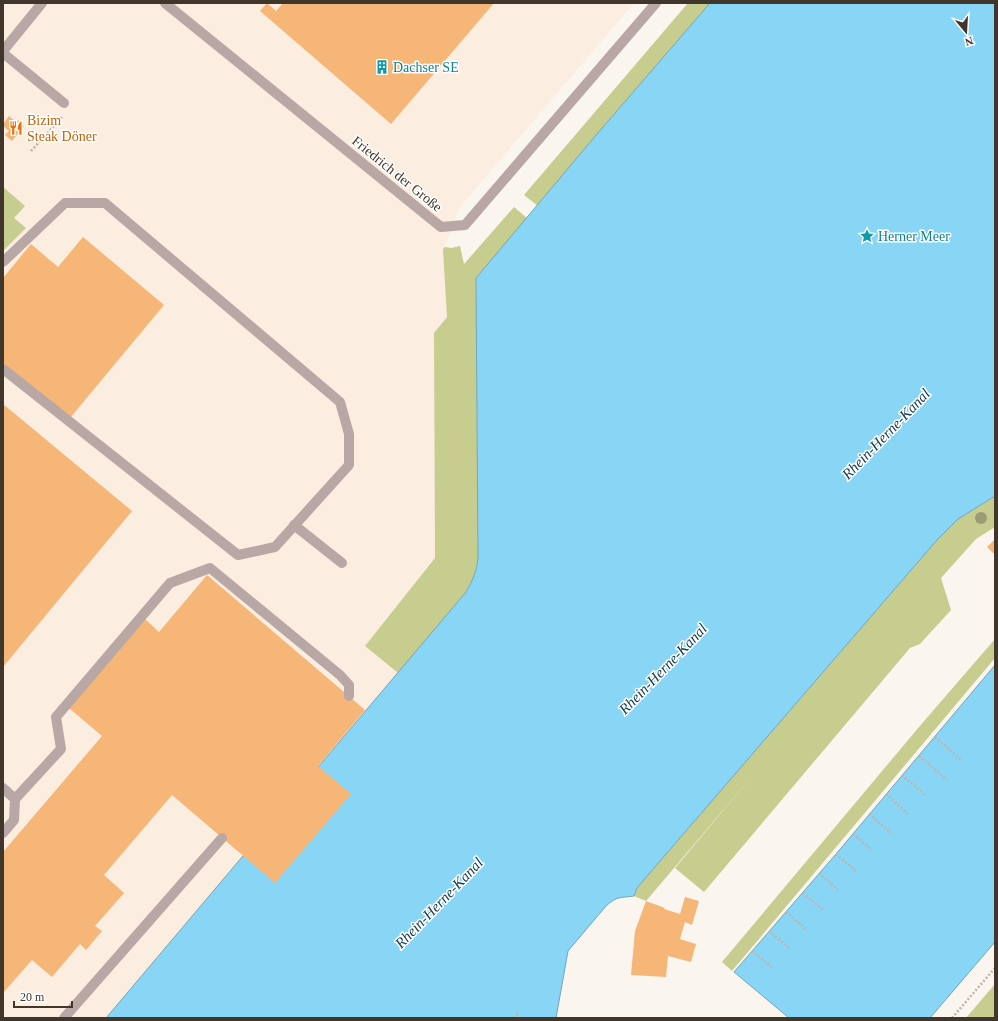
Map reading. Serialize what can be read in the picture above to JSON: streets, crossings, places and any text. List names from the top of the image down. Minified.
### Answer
{"streets":{"street":["Friedrich der Große"]},"water":["Rhein-Herne-Kanal"],"places":{"building":["Dachser SE"],"restaurant":["Bizim Steak Döner"],"place":["Herner Meer"]},"scale_bar":"20 m","north":"bottom"}
